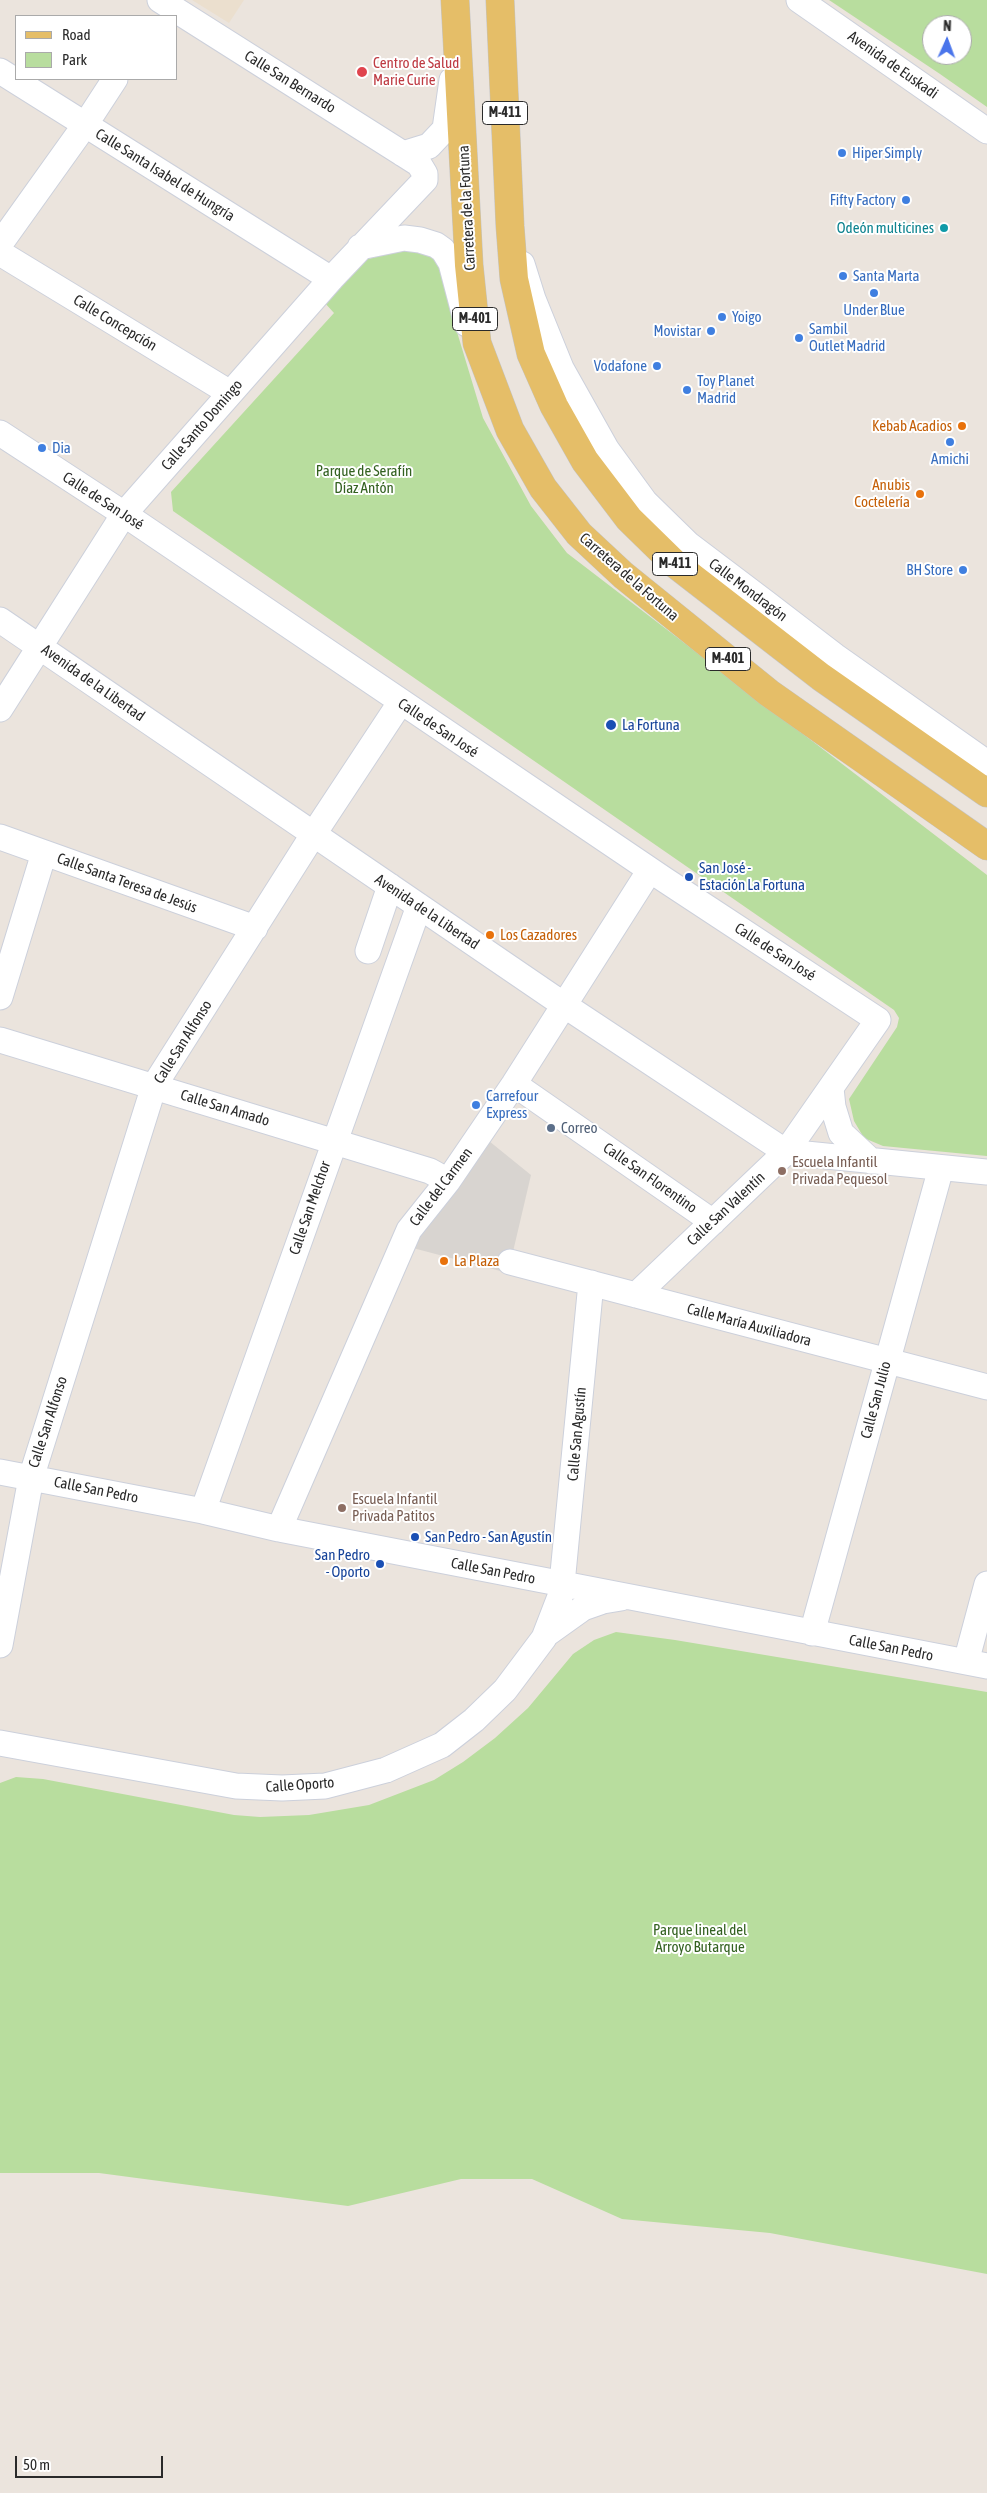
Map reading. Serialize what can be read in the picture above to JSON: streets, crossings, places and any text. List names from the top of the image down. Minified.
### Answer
{"streets":{"main road":["M-411","Carretera de la Fortuna","M-401"],"street":["Avenida de Euskadi","Calle San Bernardo","Calle Santa Isabel de Hungría","Calle Concepción","Calle Santo Domingo","Calle de San José","Calle Mondragón","Avenida de la Libertad","Calle Santa Teresa de Jesús","Calle San Alfonso","Calle San Amado","Calle San Florentino","Calle del Carmen","Calle San Melchor","Calle San Valentín","Calle María Auxiliadora","Calle San Julio","Calle San Agustín","Calle San Pedro","Calle Oporto"]},"crossings":[["Calle San Bernardo","Calle Santo Domingo"],["M-411","Calle Mondragón"],["Calle Santa Isabel de Hungría","Calle Santo Domingo"],["Calle Concepción","Calle Santo Domingo"],["Calle Santo Domingo","Calle de San José"],["Calle Santo Domingo","Avenida de la Libertad"],["Calle de San José","Calle San Alfonso"],["Calle de San José","Calle del Carmen"],["Calle de San José","Calle San Valentín"],["Avenida de la Libertad","Calle San Alfonso"],["Avenida de la Libertad","Calle del Carmen"],["Avenida de la Libertad","Calle San Melchor"],["Avenida de la Libertad","Calle San Valentín"],["Avenida de la Libertad","Calle San Julio"],["Calle Santa Teresa de Jesús","Calle San Alfonso"],["Calle San Alfonso","Calle San Amado"],["Calle San Alfonso","Calle San Pedro"],["Calle San Amado","Calle del Carmen"],["Calle San Amado","Calle San Melchor"],["Calle San Florentino","Calle del Carmen"],["Calle San Florentino","Calle San Valentín"],["Calle del Carmen","Calle San Pedro"],["Calle San Melchor","Calle San Pedro"],["Calle San Valentín","Calle María Auxiliadora"],["Calle María Auxiliadora","Calle San Julio"],["Calle María Auxiliadora","Calle San Agustín"],["Calle San Julio","Calle San Pedro"],["Calle San Agustín","Calle San Pedro"],["Calle San Agustín","Calle Oporto"],["Calle San Pedro","Calle Oporto"]],"parks":["Parque de Serafín Díaz Antón","Parque lineal del Arroyo Butarque"],"places":["Centro de Salud Marie Curie","Hiper Simply","Fifty Factory","Odeón multicines","Santa Marta","Under Blue","Yoigo","Movistar","Sambil Outlet Madrid","Vodafone","Toy Planet Madrid","Kebab Acadios","Amichi","Dia","Anubis Coctelería","BH Store","La Fortuna","San José - Estación La Fortuna","Los Cazadores","Carrefour Express","Correo","Escuela Infantil Privada Pequesol","La Plaza","Escuela Infantil Privada Patitos","San Pedro - San Agustín","San Pedro - Oporto"],"legend":["Road","Park"],"scale_bar":"50 m","north":"top"}
